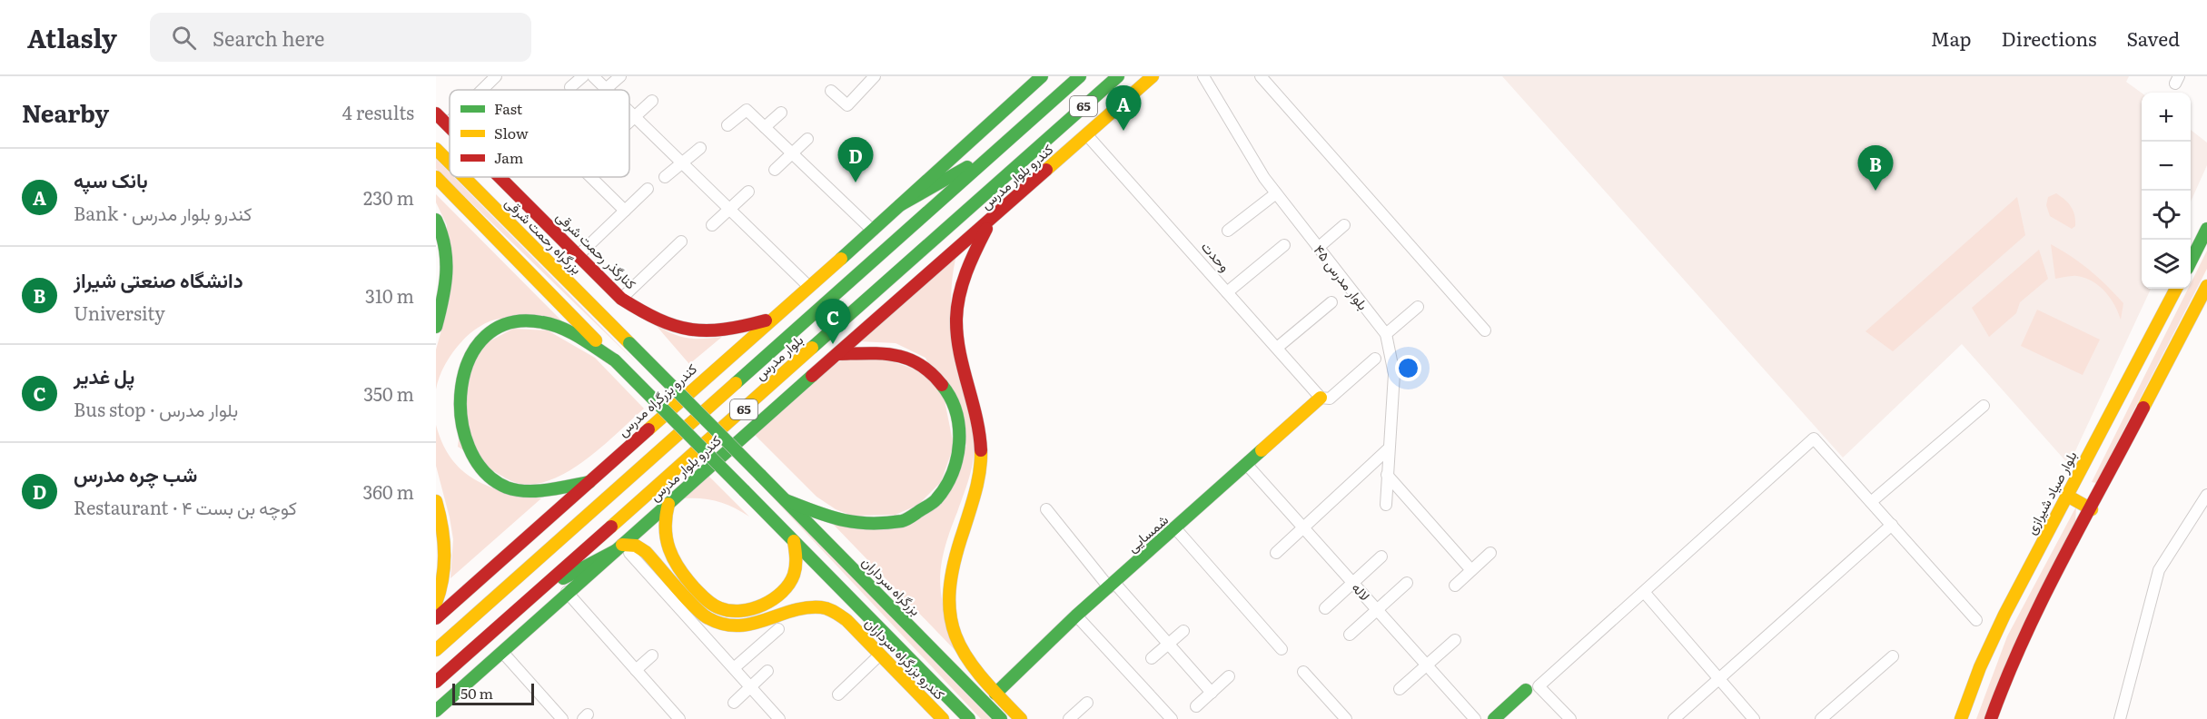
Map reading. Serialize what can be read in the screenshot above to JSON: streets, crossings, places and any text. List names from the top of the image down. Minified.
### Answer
{"streets":{"main road":["65","کندرو بلوار مدرس","بزرگراه رحمت شرقی","کنارگذر رحمت شرقی","بلوار مدرس","کندرو بزرگراه مدرس","بلوار صیاد شیرازی","شمسایی","بزرگراه سرداران","کندرو بزرگراه سرداران"],"street":["وحدت","۴۵ بلوار مدرس","لاله"]},"crossings":[["کندرو بلوار مدرس","وحدت"],["کندرو بلوار مدرس","کندرو بزرگراه سرداران"],["بزرگراه رحمت شرقی","بزرگراه سرداران"],["کنارگذر رحمت شرقی","کندرو بزرگراه مدرس"],["وحدت","شمسایی"],["شمسایی","لاله"]],"legend":["Fast","Slow","Jam"],"scale_bar":"50 m","page":{"header":"Atlasly","search":"Search here","nav":["Map","Directions","Saved"],"heading":["Nearby","4 results"],"pins":["A","D","B","C"],"map_buttons":["+","−"],"list":[{"mark":"A","name":"بانک سپه","note":"Bank · کندرو بلوار مدرس","value":"230 m"},{"mark":"B","name":"دانشگاه صنعتی شیراز","note":"University","value":"310 m"},{"mark":"C","name":"پل غدیر","note":"Bus stop · بلوار مدرس","value":"350 m"},{"mark":"D","name":"شب چره مدرس","note":"Restaurant · کوچه بن بست ۴","value":"360 m"}],"scale":"50 m"}}
